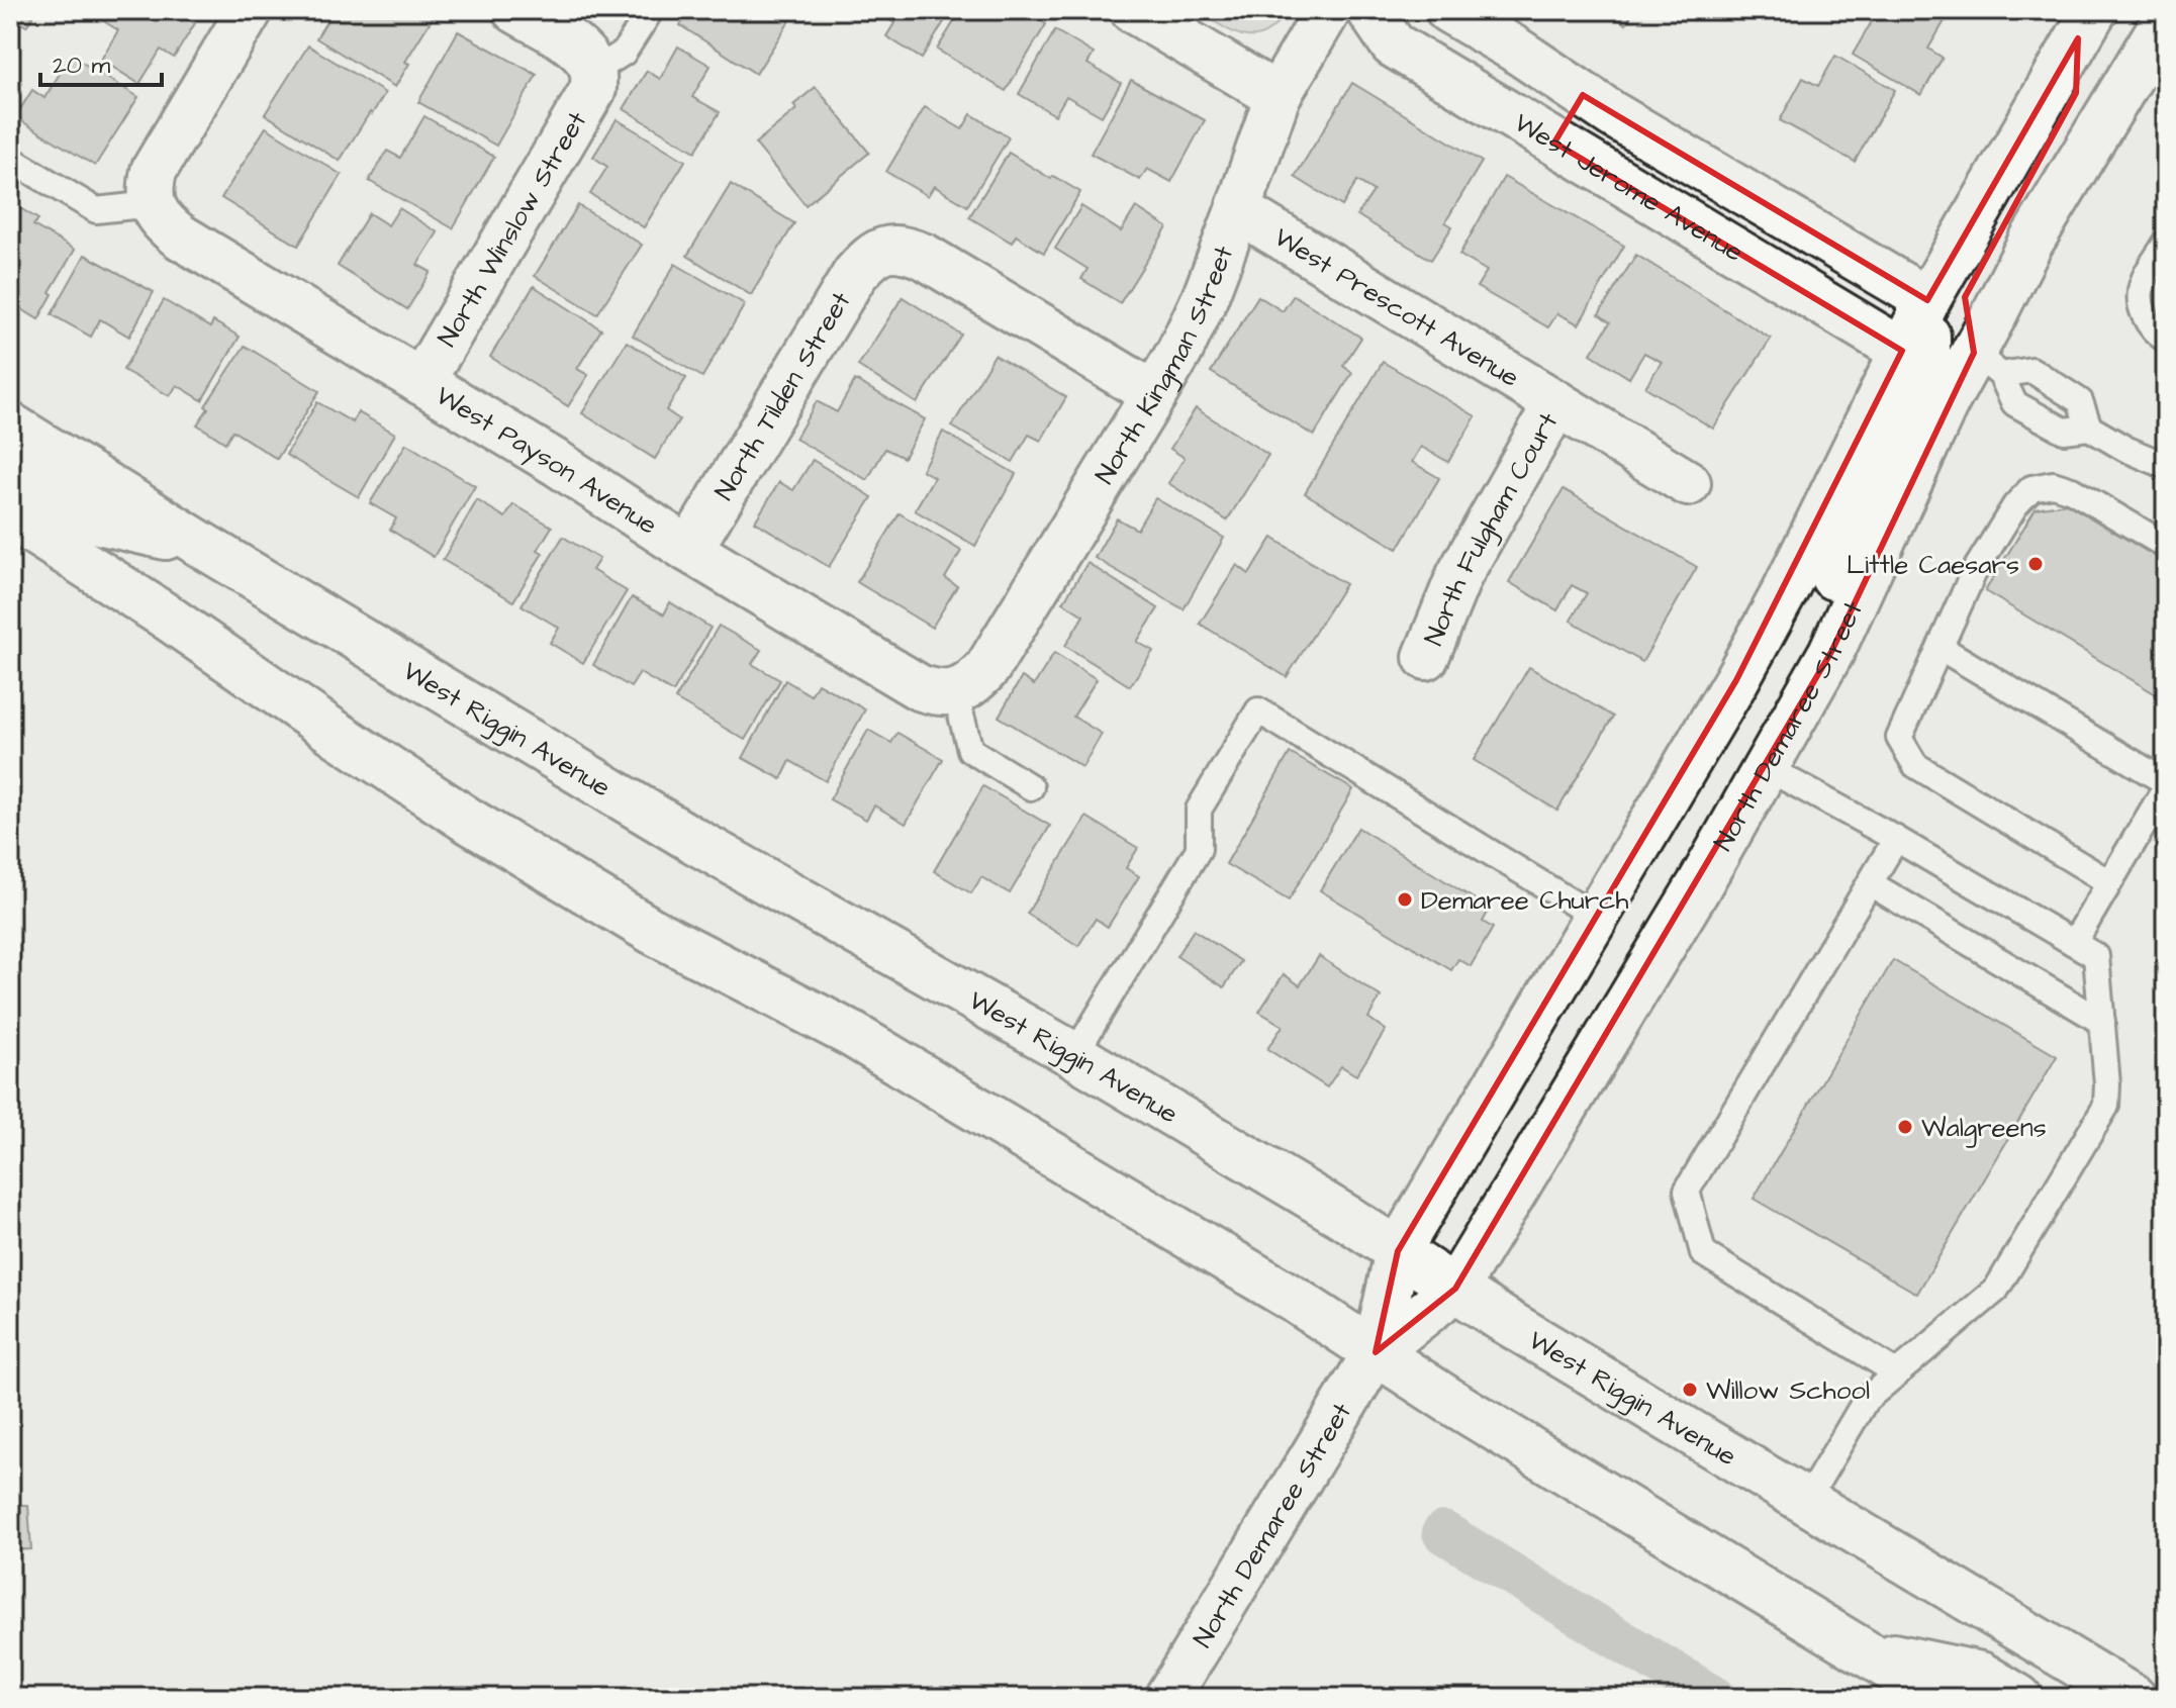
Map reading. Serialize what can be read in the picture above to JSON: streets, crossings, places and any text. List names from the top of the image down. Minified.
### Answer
{"streets":{"main road":["West Jerome Avenue","North Winslow Street","West Prescott Avenue","North Kingman Street","North Tilden Street","West Payson Avenue","North Fulgham Court","North Demaree Street","West Riggin Avenue"]},"crossings":[["West Jerome Avenue","North Demaree Street"],["North Winslow Street","West Payson Avenue"],["West Prescott Avenue","North Kingman Street"],["West Prescott Avenue","North Fulgham Court"],["North Kingman Street","North Tilden Street"],["North Kingman Street","West Payson Avenue"],["North Tilden Street","West Payson Avenue"],["North Demaree Street","West Riggin Avenue"]],"places":["Little Caesars","Demaree Church","Walgreens","Willow School"],"scale_bar":"20 m"}
